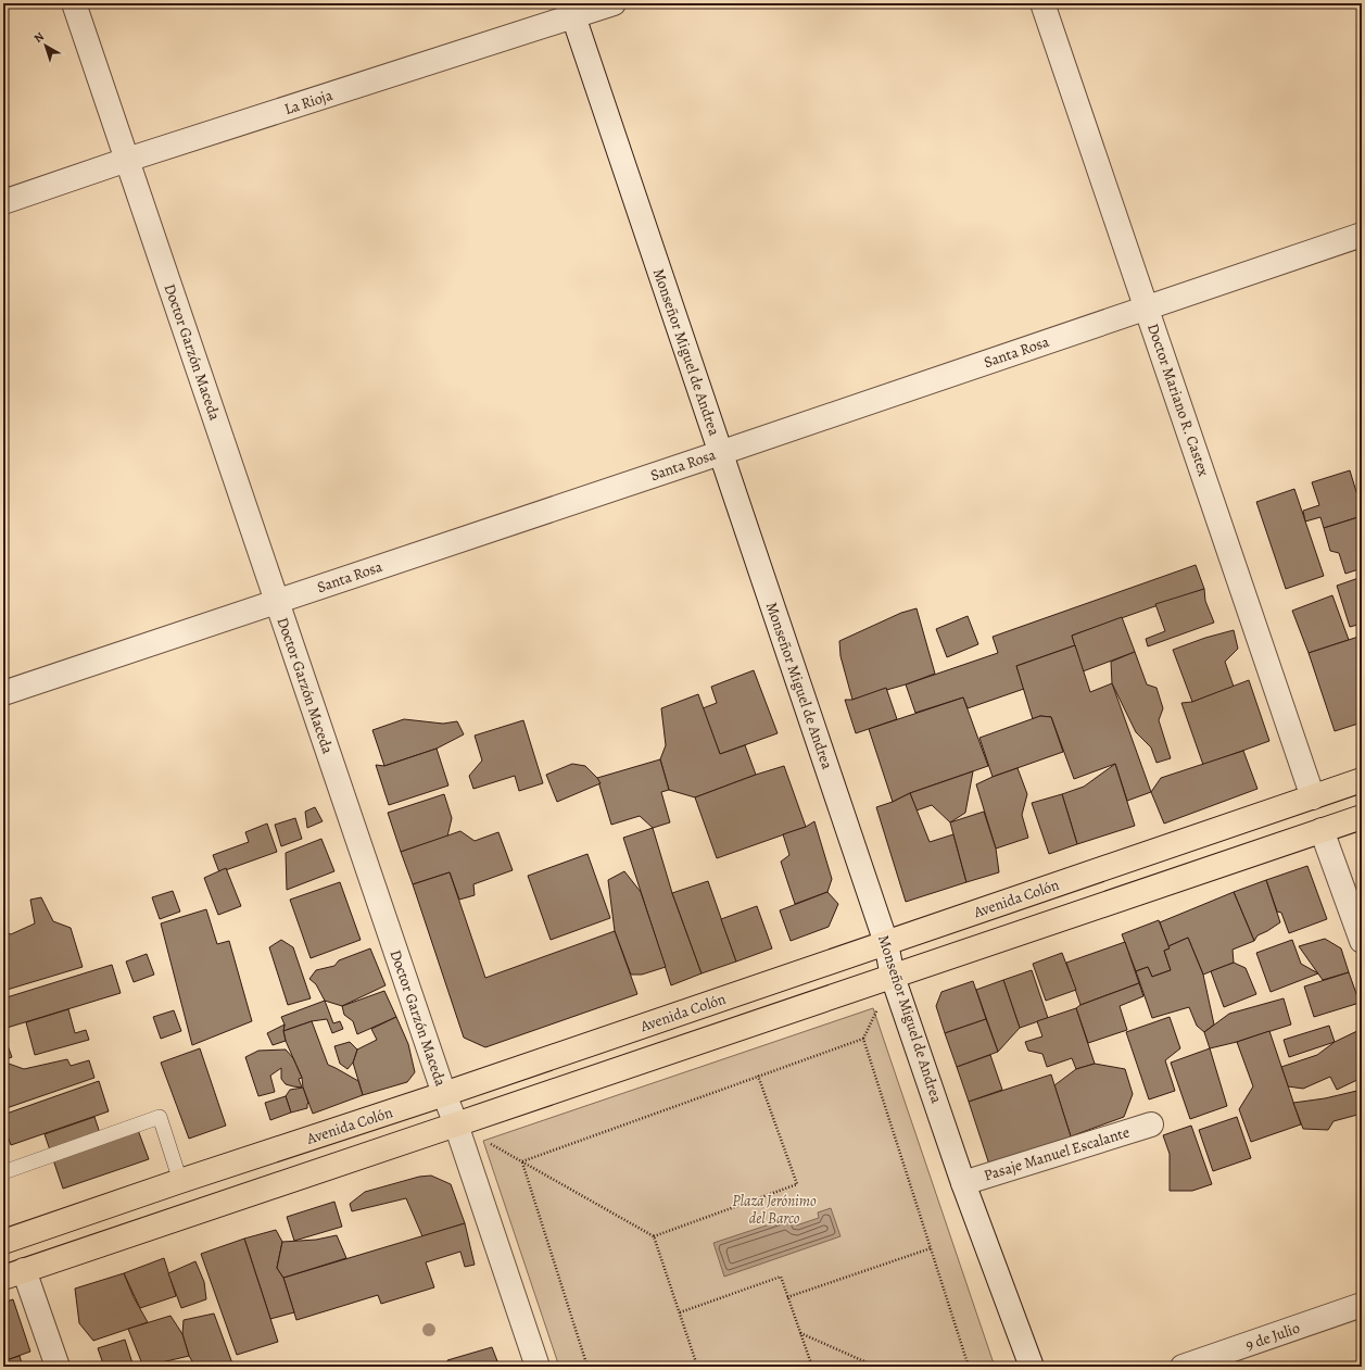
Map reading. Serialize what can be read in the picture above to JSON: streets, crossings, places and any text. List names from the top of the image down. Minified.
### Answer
{"streets":{"main road":["Avenida Colón"],"street":["La Rioja","Doctor Garzón Maceda","Monseñor Miguel de Andrea","Santa Rosa","Doctor Mariano R. Castex","Pasaje Manuel Escalante","9 de Julio"]},"crossings":[["La Rioja","Doctor Garzón Maceda"],["La Rioja","Monseñor Miguel de Andrea"],["Doctor Garzón Maceda","Santa Rosa"],["Doctor Garzón Maceda","Avenida Colón"],["Monseñor Miguel de Andrea","Santa Rosa"],["Monseñor Miguel de Andrea","Avenida Colón"],["Monseñor Miguel de Andrea","Pasaje Manuel Escalante"],["Santa Rosa","Doctor Mariano R. Castex"],["Doctor Mariano R. Castex","Avenida Colón"]],"parks":["Plaza Jerónimo del Barco"],"north":"top left"}
